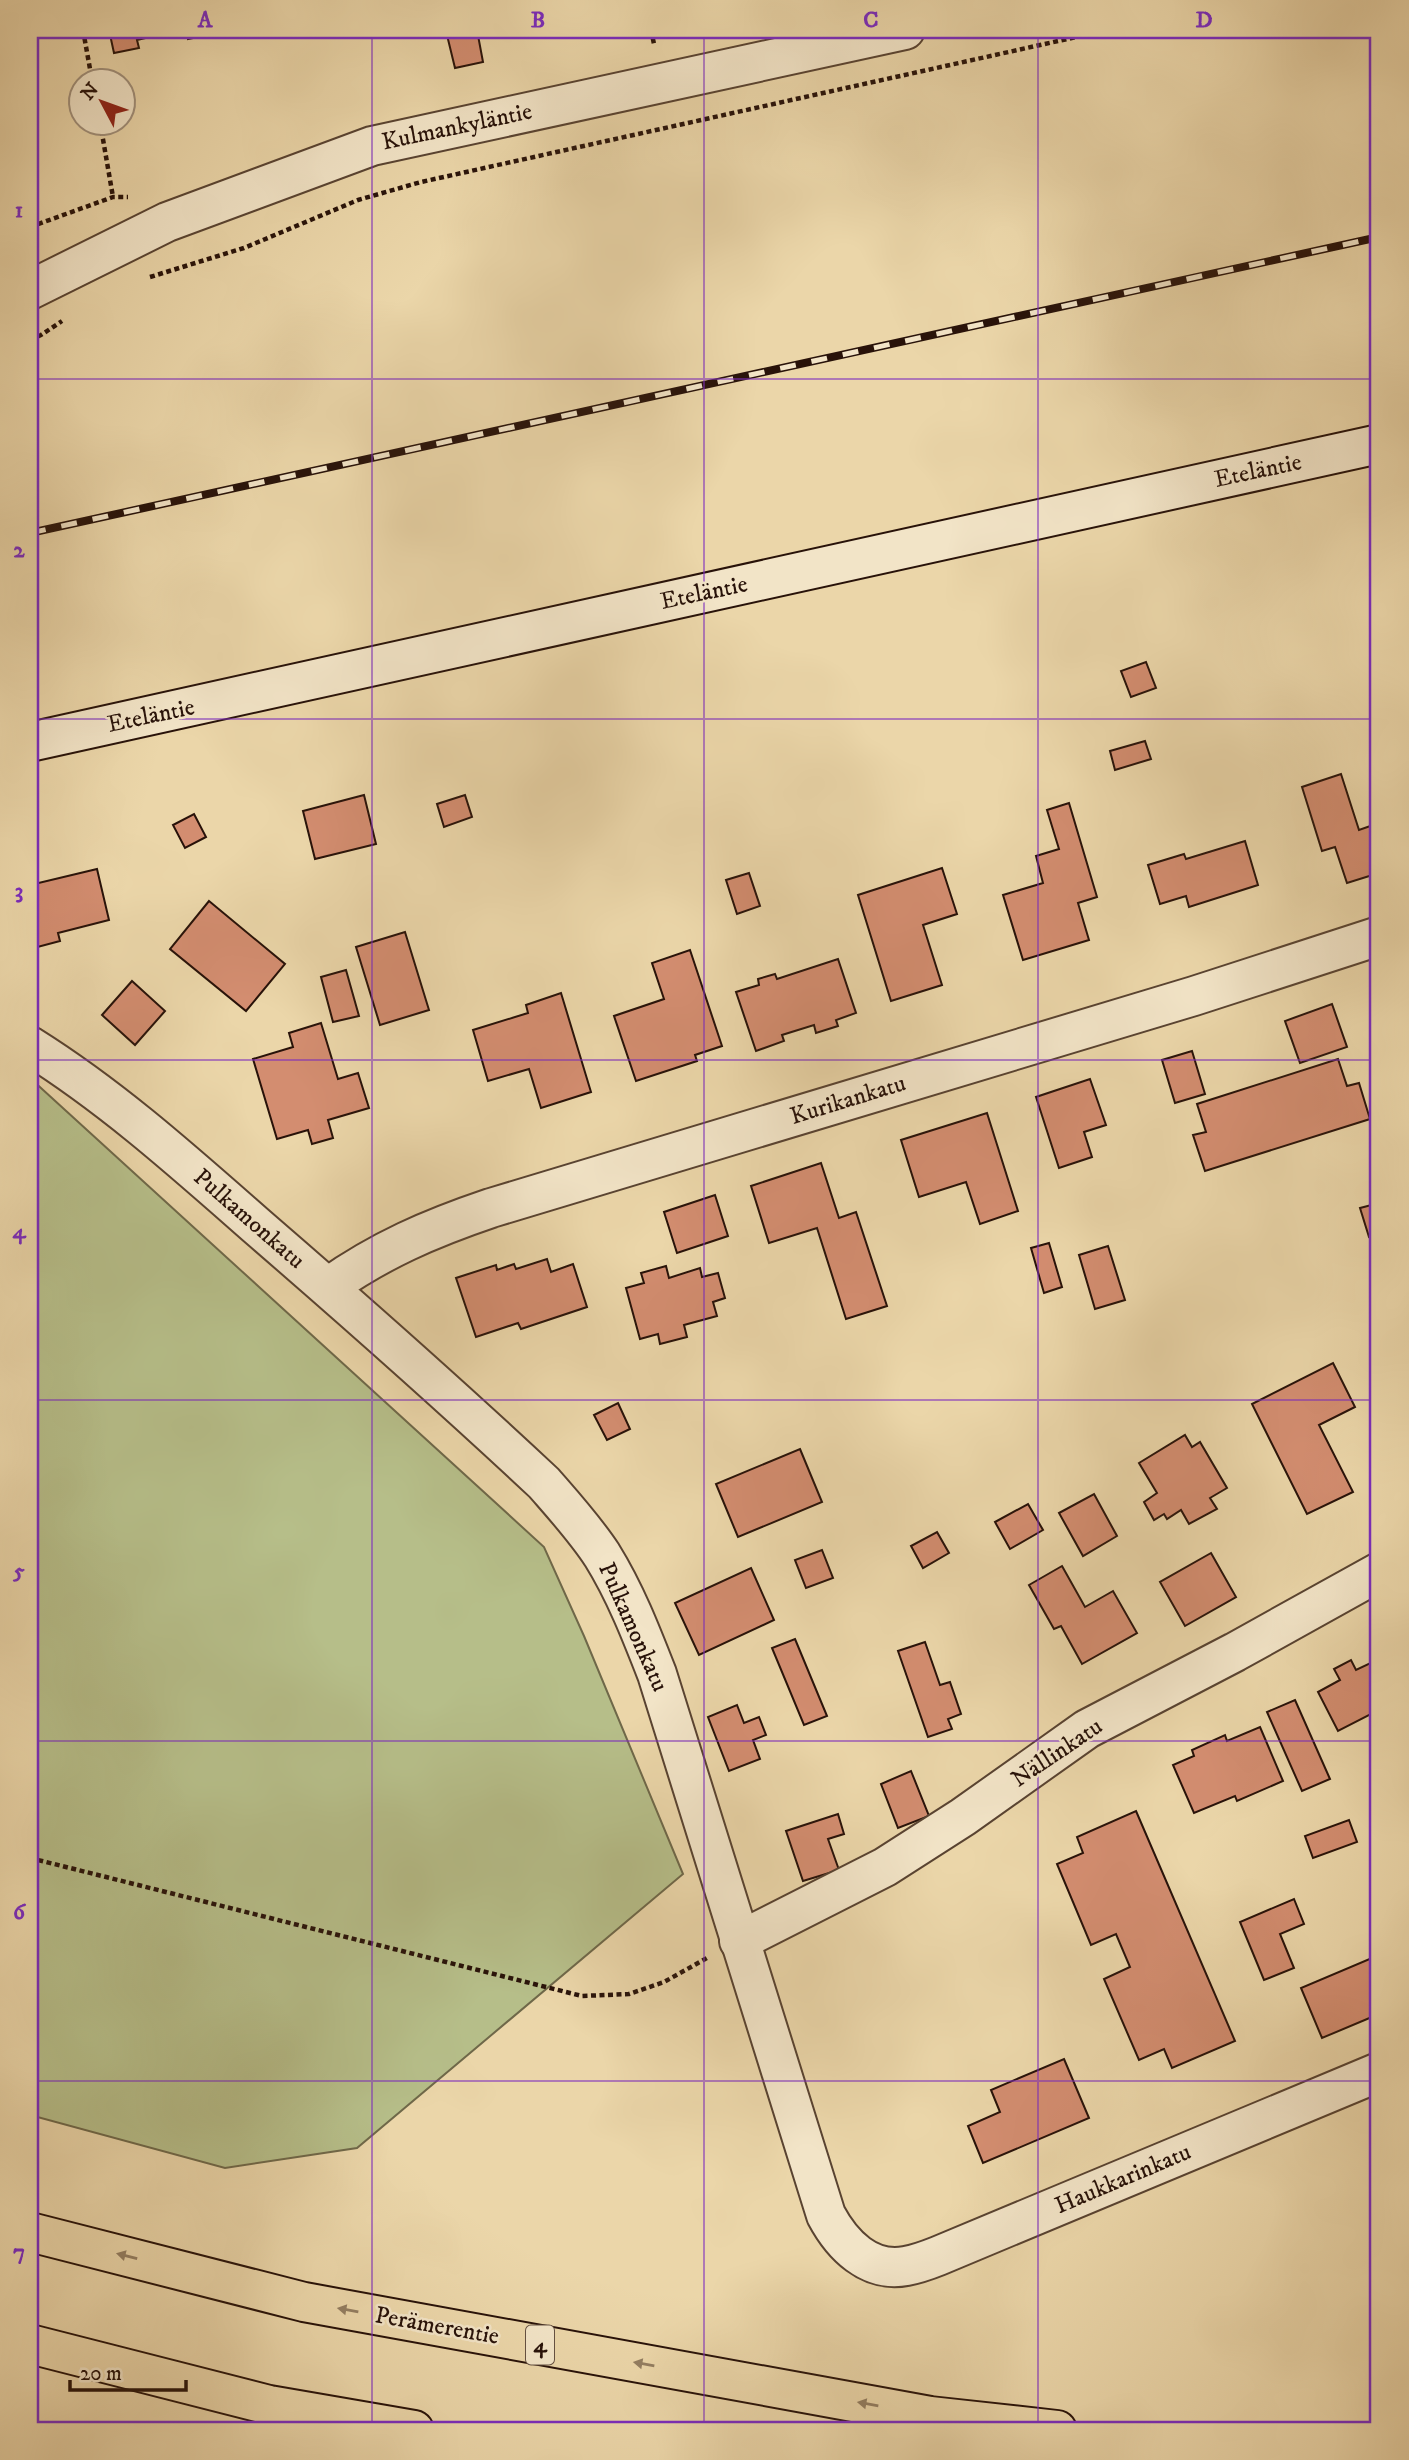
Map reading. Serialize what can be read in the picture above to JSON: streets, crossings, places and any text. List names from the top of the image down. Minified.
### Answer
{"streets":{"highway":["Perämerentie","4"],"street":["Kulmankyläntie","Eteläntie","Kurikankatu","Pulkamonkatu","Nällinkatu","Haukkarinkatu"]},"crossings":[["Kurikankatu","Pulkamonkatu"],["Pulkamonkatu","Nällinkatu"],["Pulkamonkatu","Haukkarinkatu"]],"scale_bar":"20 m","north":"top left","grid":{"columns":["A","B","C","D"],"rows":["1","2","3","4","5","6","7"]}}
